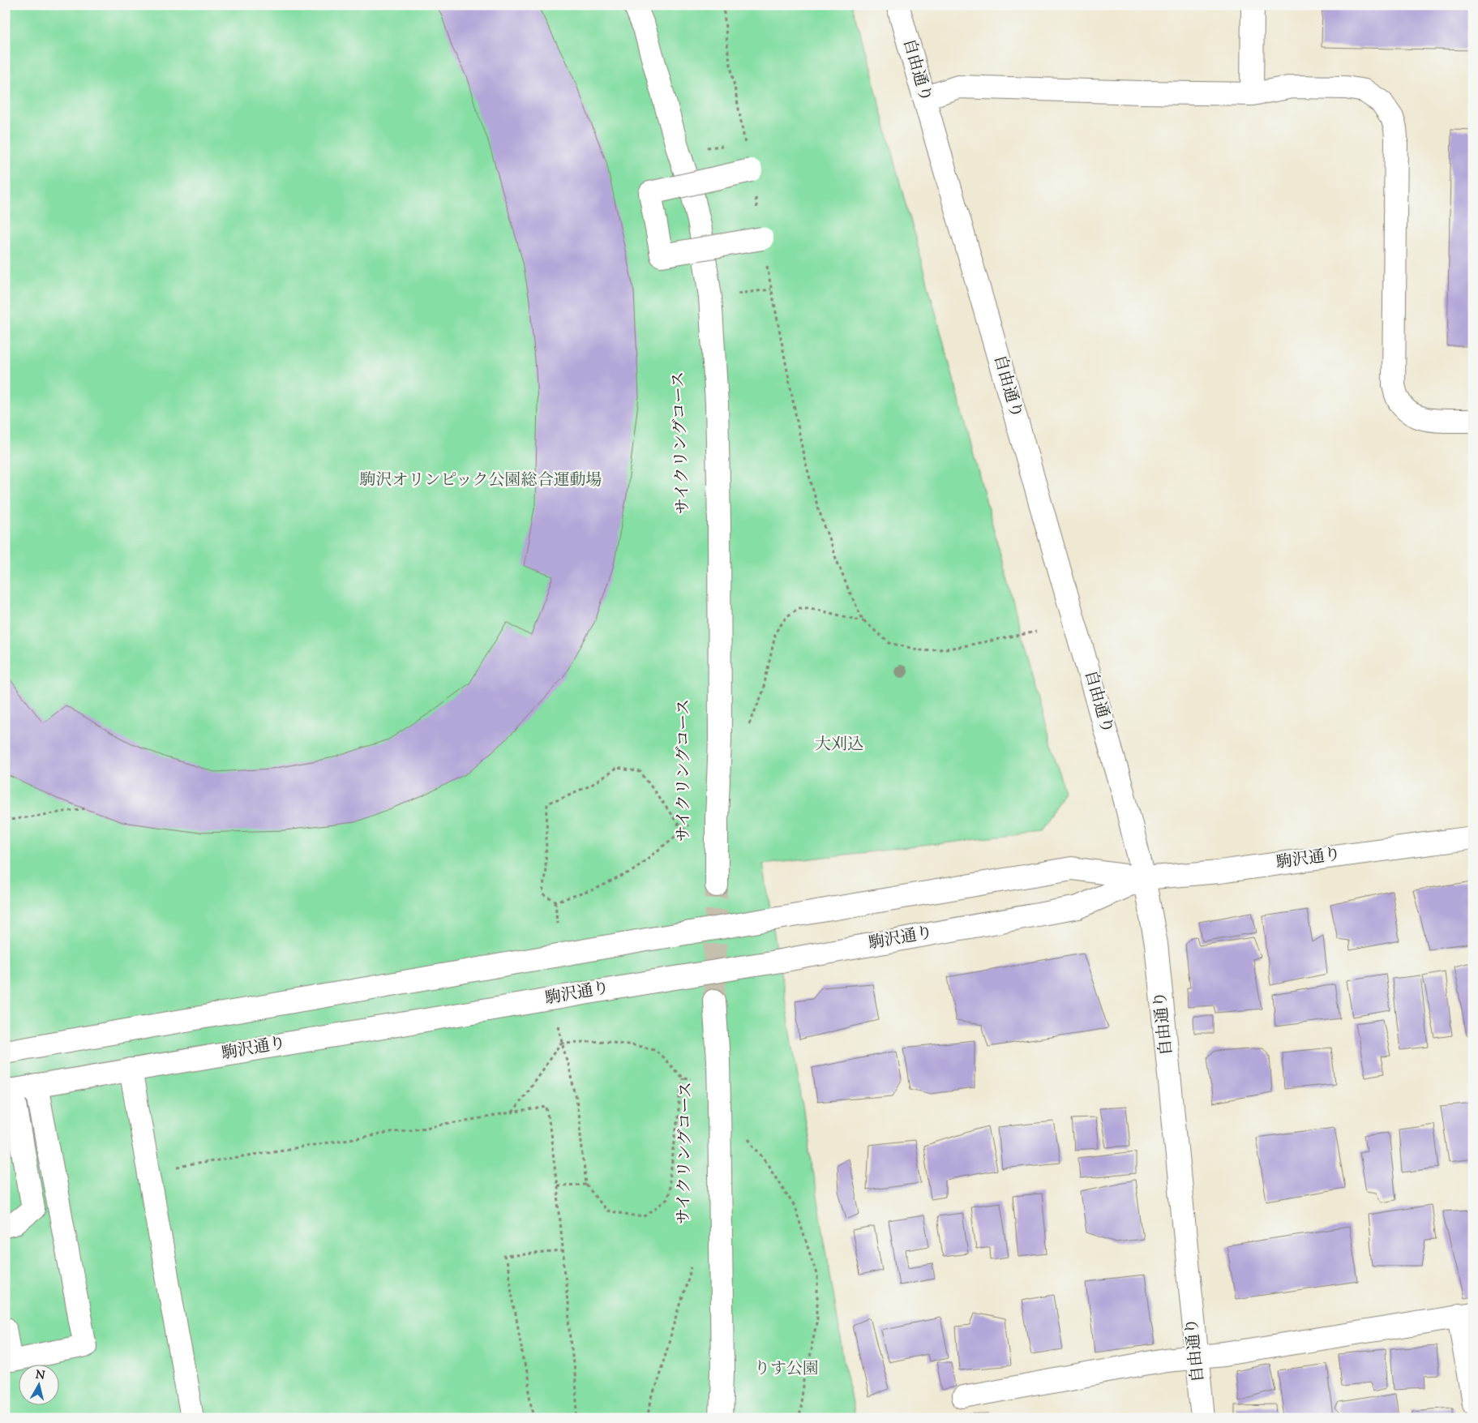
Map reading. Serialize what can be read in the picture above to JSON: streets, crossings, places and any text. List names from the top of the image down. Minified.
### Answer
{"streets":{"main road":["自由通り","駒沢通り"]},"crossings":[["自由通り","駒沢通り"]],"parks":["駒沢オリンピック公園総合運動場","大刈込","りす公園"],"north":"top"}
